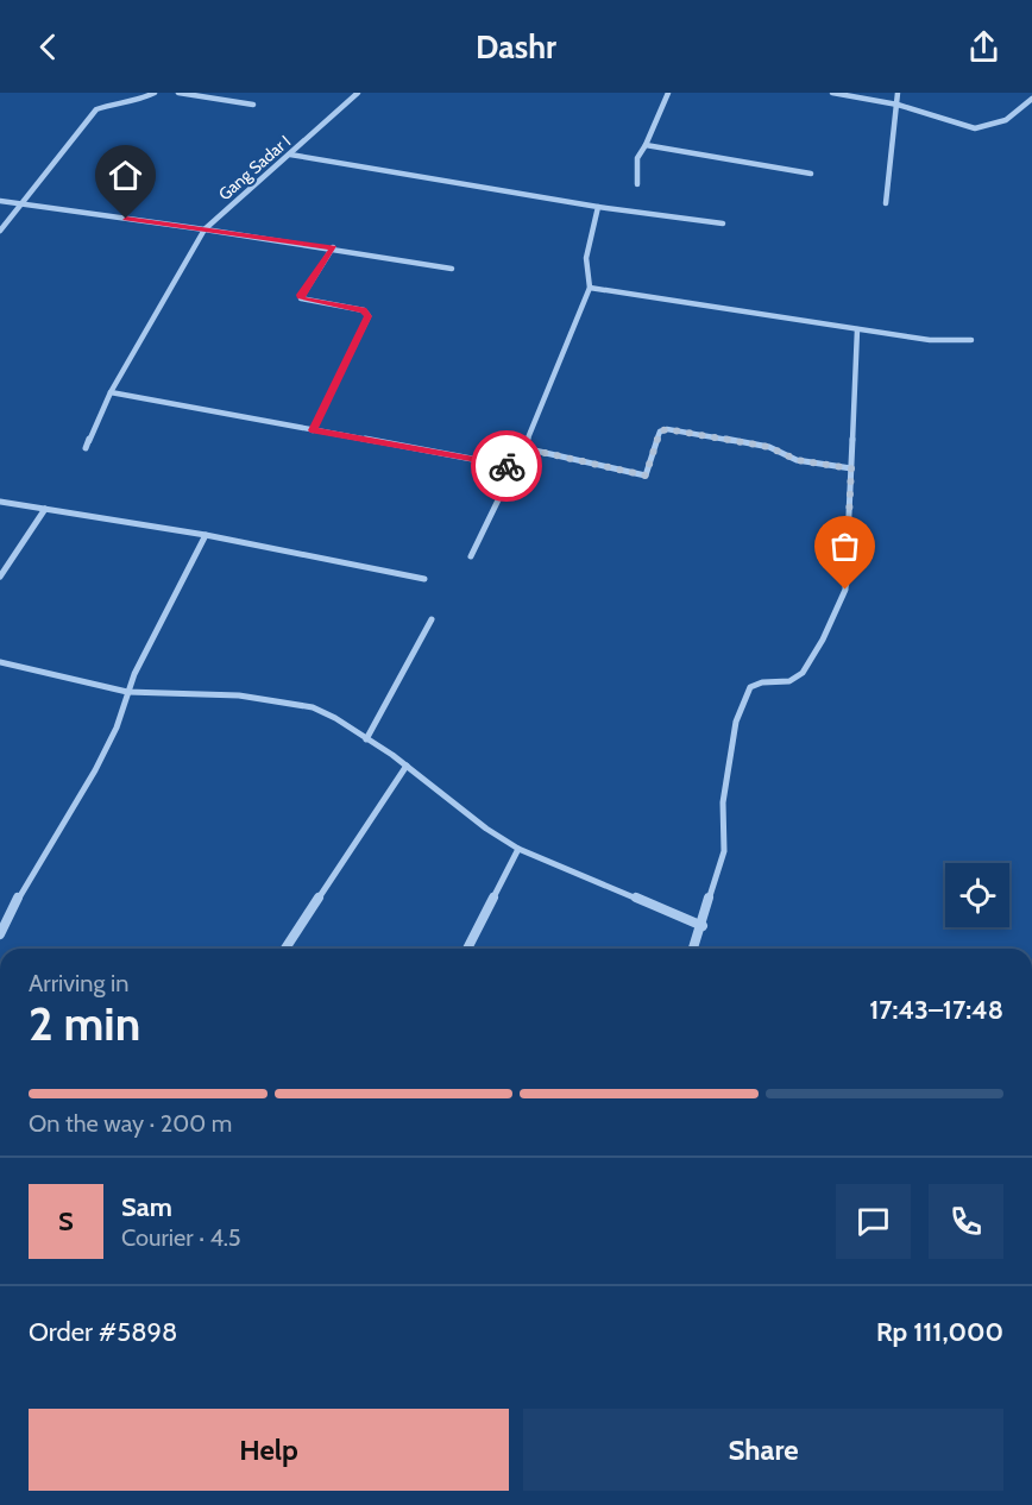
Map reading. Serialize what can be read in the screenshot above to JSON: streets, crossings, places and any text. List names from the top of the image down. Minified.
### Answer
{"streets":{"street":["Gang Sadar I"]},"page":{"header":"Dashr","heading":["2 min","Arriving in","17:43–17:48"],"panel":["Sam","Courier · 4.5","Order #5898","Rp 111,000"],"bar":"On the way · 200 m","round":"S","buttons":["Help","Share"]}}
